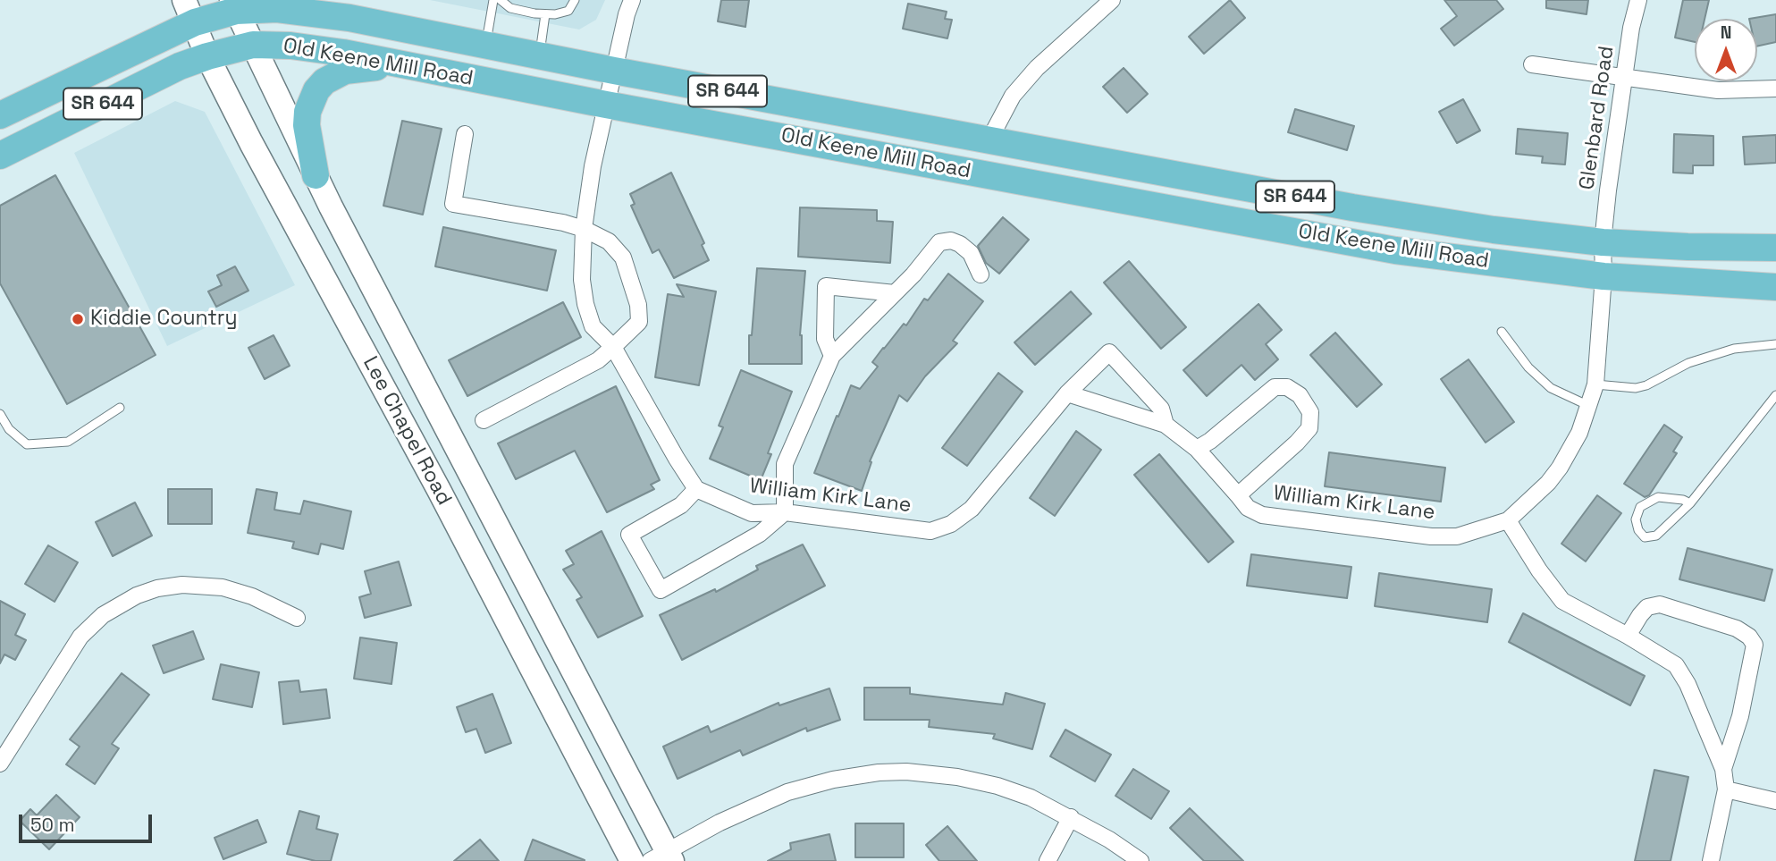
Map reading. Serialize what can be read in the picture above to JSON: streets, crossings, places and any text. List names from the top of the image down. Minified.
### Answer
{"streets":{"main road":["Old Keene Mill Road","SR 644","Lee Chapel Road"],"street":["Glenbard Road","William Kirk Lane"]},"crossings":[["Old Keene Mill Road","Glenbard Road"],["Old Keene Mill Road","Lee Chapel Road"],["Glenbard Road","William Kirk Lane"]],"places":["Kiddie Country"],"scale_bar":"50 m","north":"top"}
